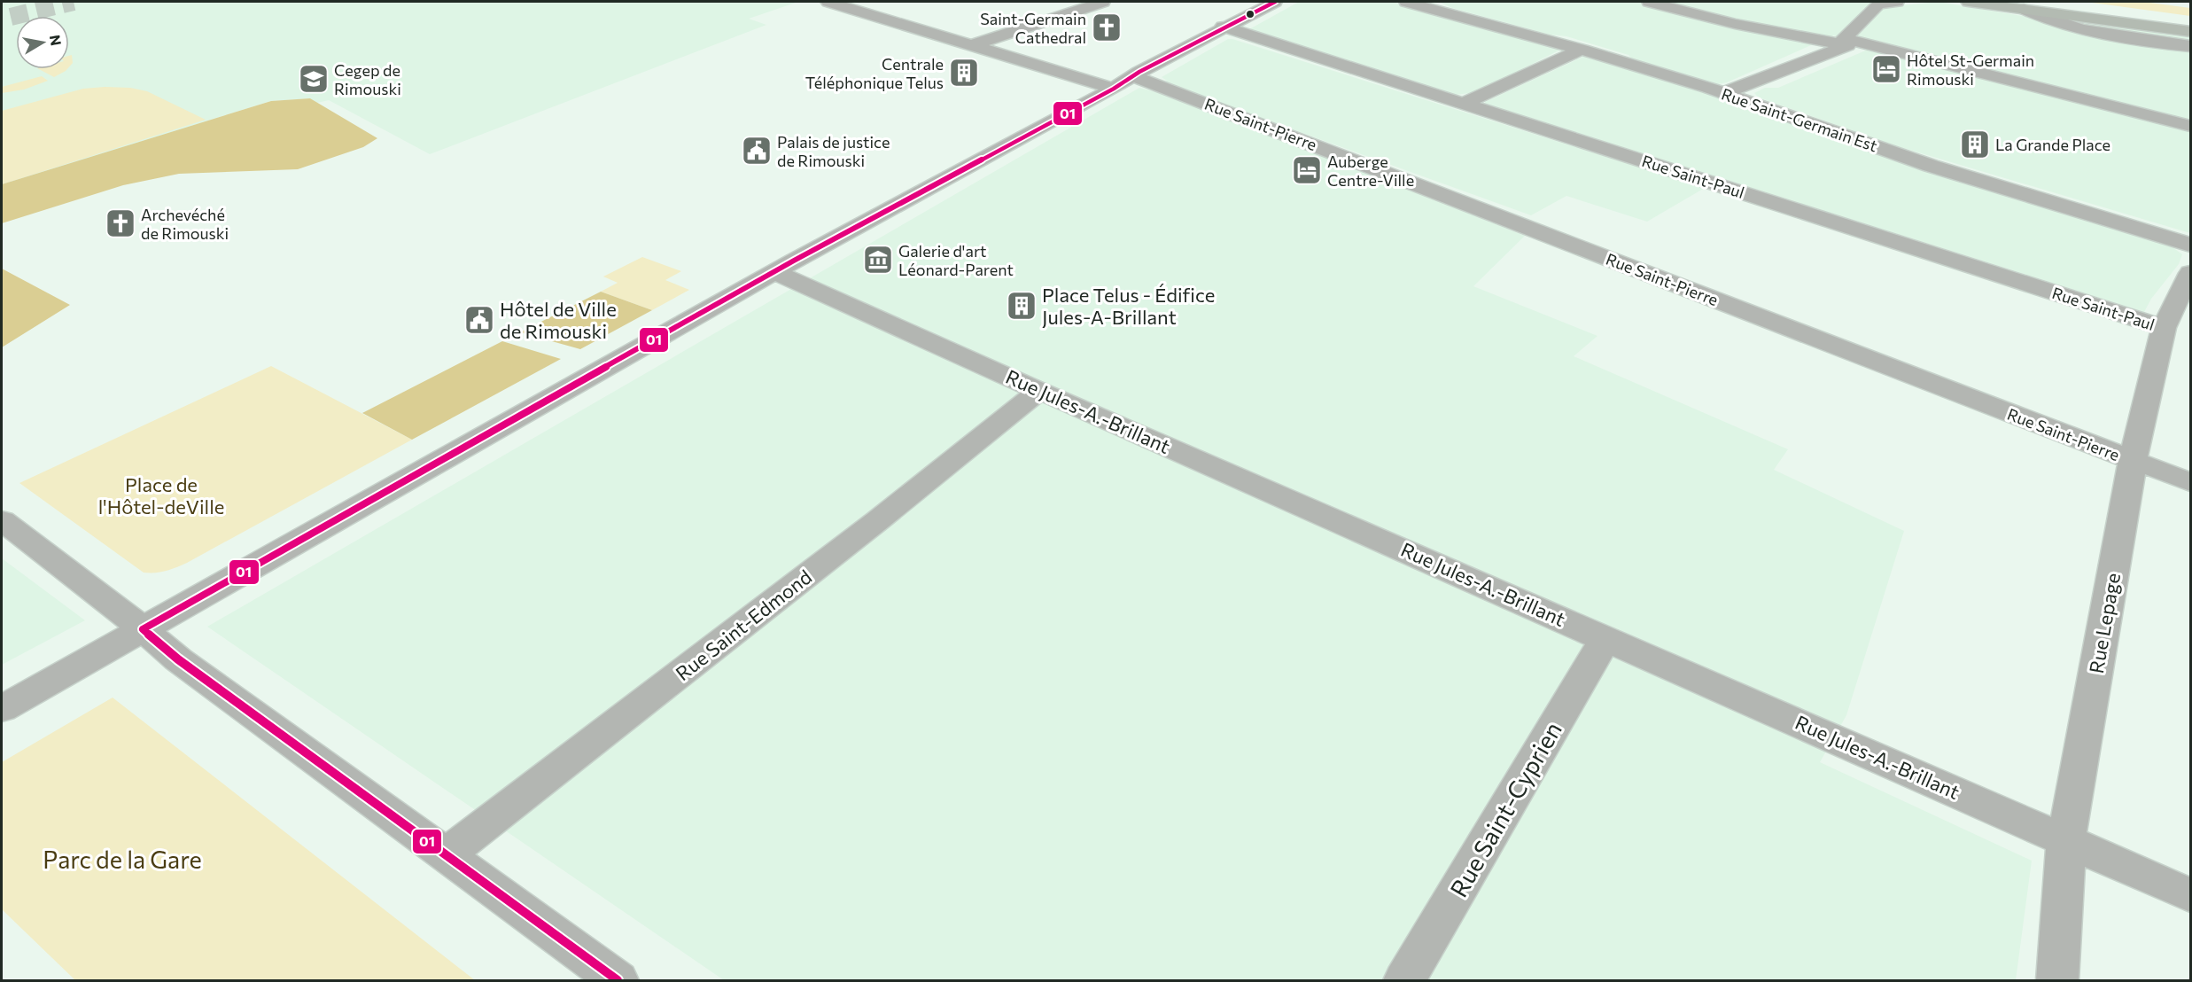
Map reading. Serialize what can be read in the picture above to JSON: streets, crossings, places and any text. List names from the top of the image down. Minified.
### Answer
{"streets":{"street":["Rue Saint-Germain Est","Rue Saint-Pierre","Rue Saint-Paul","Rue Jules-A.-Brillant","Rue Lepage","Rue Saint-Edmond","Rue Saint-Cyprien"]},"crossings":[["Rue Saint-Pierre","Rue Lepage"],["Rue Saint-Paul","Rue Lepage"],["Rue Jules-A.-Brillant","Rue Lepage"],["Rue Jules-A.-Brillant","Rue Saint-Edmond"],["Rue Jules-A.-Brillant","Rue Saint-Cyprien"]],"parks":["Place de l'Hôtel-deVille","Parc de la Gare"],"places":{"church":["Saint-Germain Cathedral","Archevéché de Rimouski"],"hotel":["Hôtel St-Germain Rimouski","Auberge Centre-Ville"],"building":["Centrale Téléphonique Telus","La Grande Place","Place Telus - Édifice Jules-A-Brillant"],"school or university":["Cegep de Rimouski"],"public building":["Palais de justice de Rimouski","Hôtel de Ville de Rimouski"],"museum":["Galerie d'art Léonard-Parent"]},"lines":["transit line 01"],"north":"right"}
